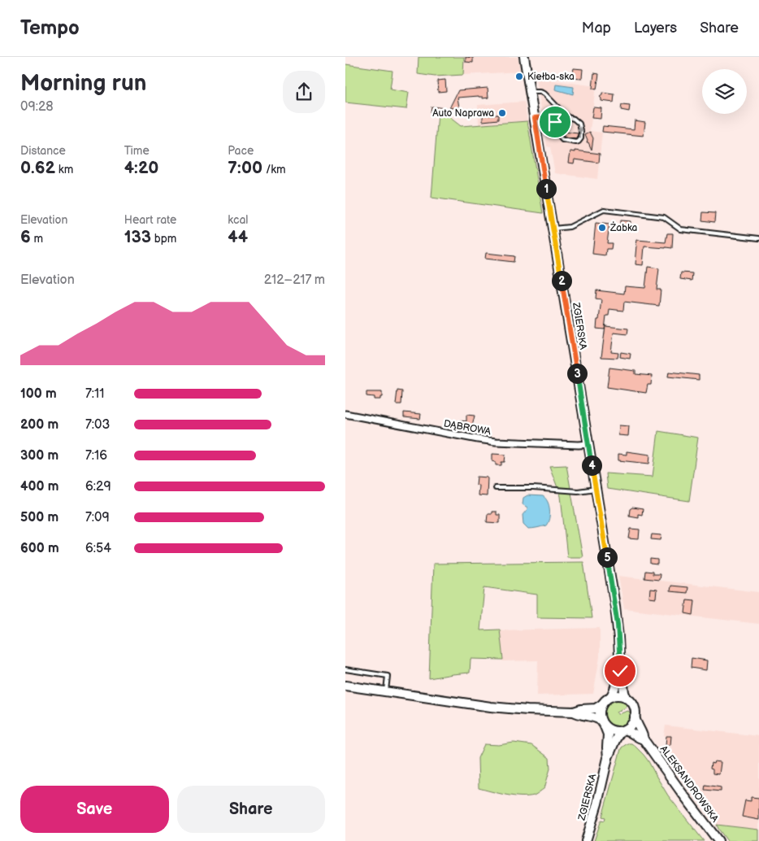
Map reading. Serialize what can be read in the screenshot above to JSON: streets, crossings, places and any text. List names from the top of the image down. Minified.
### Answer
{"streets":{"main road":["ZGIERSKA","ALEKSANDROWSKA"],"street":["DĄBROWA"]},"crossings":[["ZGIERSKA","DĄBROWA"],["ZGIERSKA","ALEKSANDROWSKA"]],"places":["Kiełba-ska","Auto Naprawa","Żabka"],"page":{"header":"Tempo","nav":["Map","Layers","Share"],"heading":["Morning run","09:28"],"stats":[["Distance","0.62 km"],["Time","4:20"],["Pace","7:00 /km"],["Elevation","6 m"],["Heart rate","133 bpm"],["kcal","44"]],"pins":["1","2","3","4","5"],"chart":["Elevation","212–217 m"],"list":[{"name":"100 m","note":"7:11"},{"name":"200 m","note":"7:03"},{"name":"300 m","note":"7:16"},{"name":"400 m","note":"6:29"},{"name":"500 m","note":"7:09"},{"name":"600 m","note":"6:54"}],"buttons":["Save","Share"]}}
